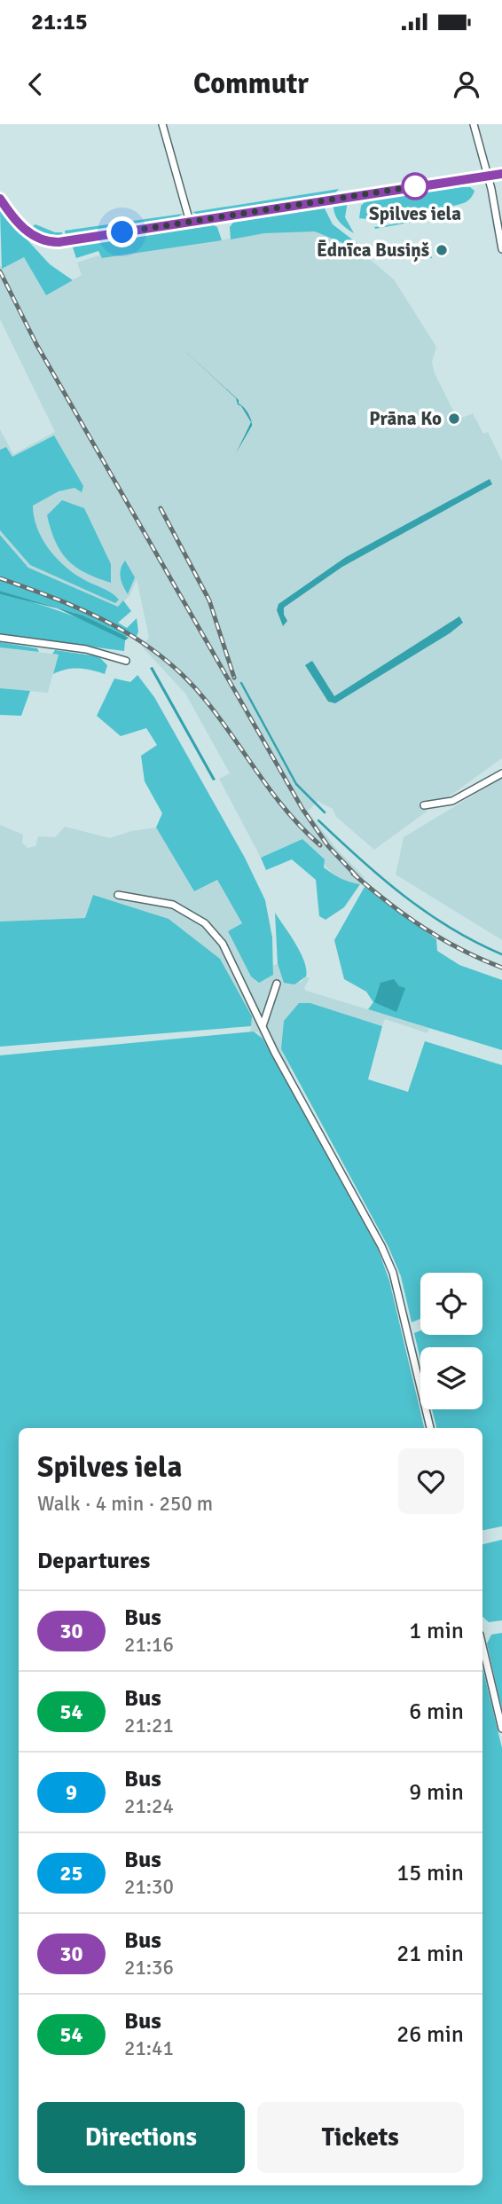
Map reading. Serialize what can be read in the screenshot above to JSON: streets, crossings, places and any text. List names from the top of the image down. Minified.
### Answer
{"places":["Spilves iela","Ēdnīca Busiņš","Prāna Ko"],"lines":["bus line 30"],"page":{"status":"21:15","header":"Commutr","heading":[["Spilves iela","Walk · 4 min · 250 m"],"Departures"],"list":[{"mark":"30","name":"Bus","note":"21:16","value":"1 min"},{"mark":"54","name":"Bus","note":"21:21","value":"6 min"},{"mark":"9","name":"Bus","note":"21:24","value":"9 min"},{"mark":"25","name":"Bus","note":"21:30","value":"15 min"},{"mark":"30","name":"Bus","note":"21:36","value":"21 min"},{"mark":"54","name":"Bus","note":"21:41","value":"26 min"}],"buttons":["Directions","Tickets"]}}
